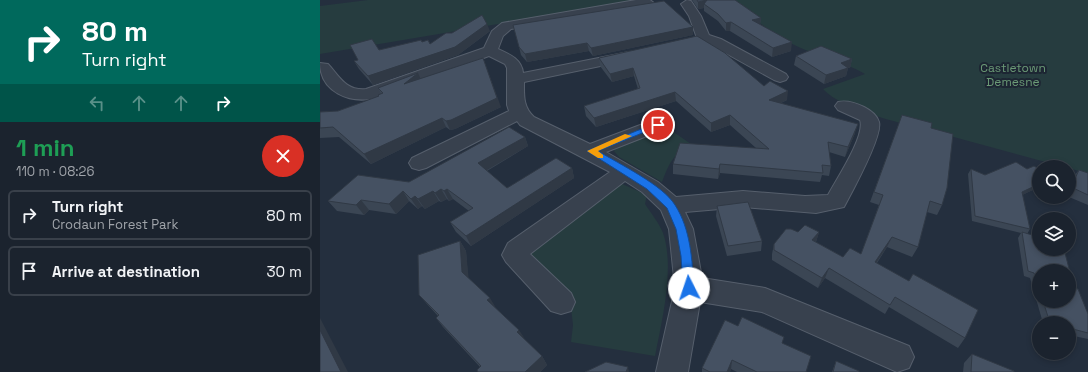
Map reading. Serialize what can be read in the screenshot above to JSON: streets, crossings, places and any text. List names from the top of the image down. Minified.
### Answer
{"parks":["Castletown Demesne"],"page":{"turn":["80 m","Turn right"],"heading":["1 min","110 m · 08:26"],"map_buttons":["+","−"],"list":[{"name":"Turn right","note":"Crodaun Forest Park","value":"80 m"},{"name":"Arrive at destination","value":"30 m"}]}}
